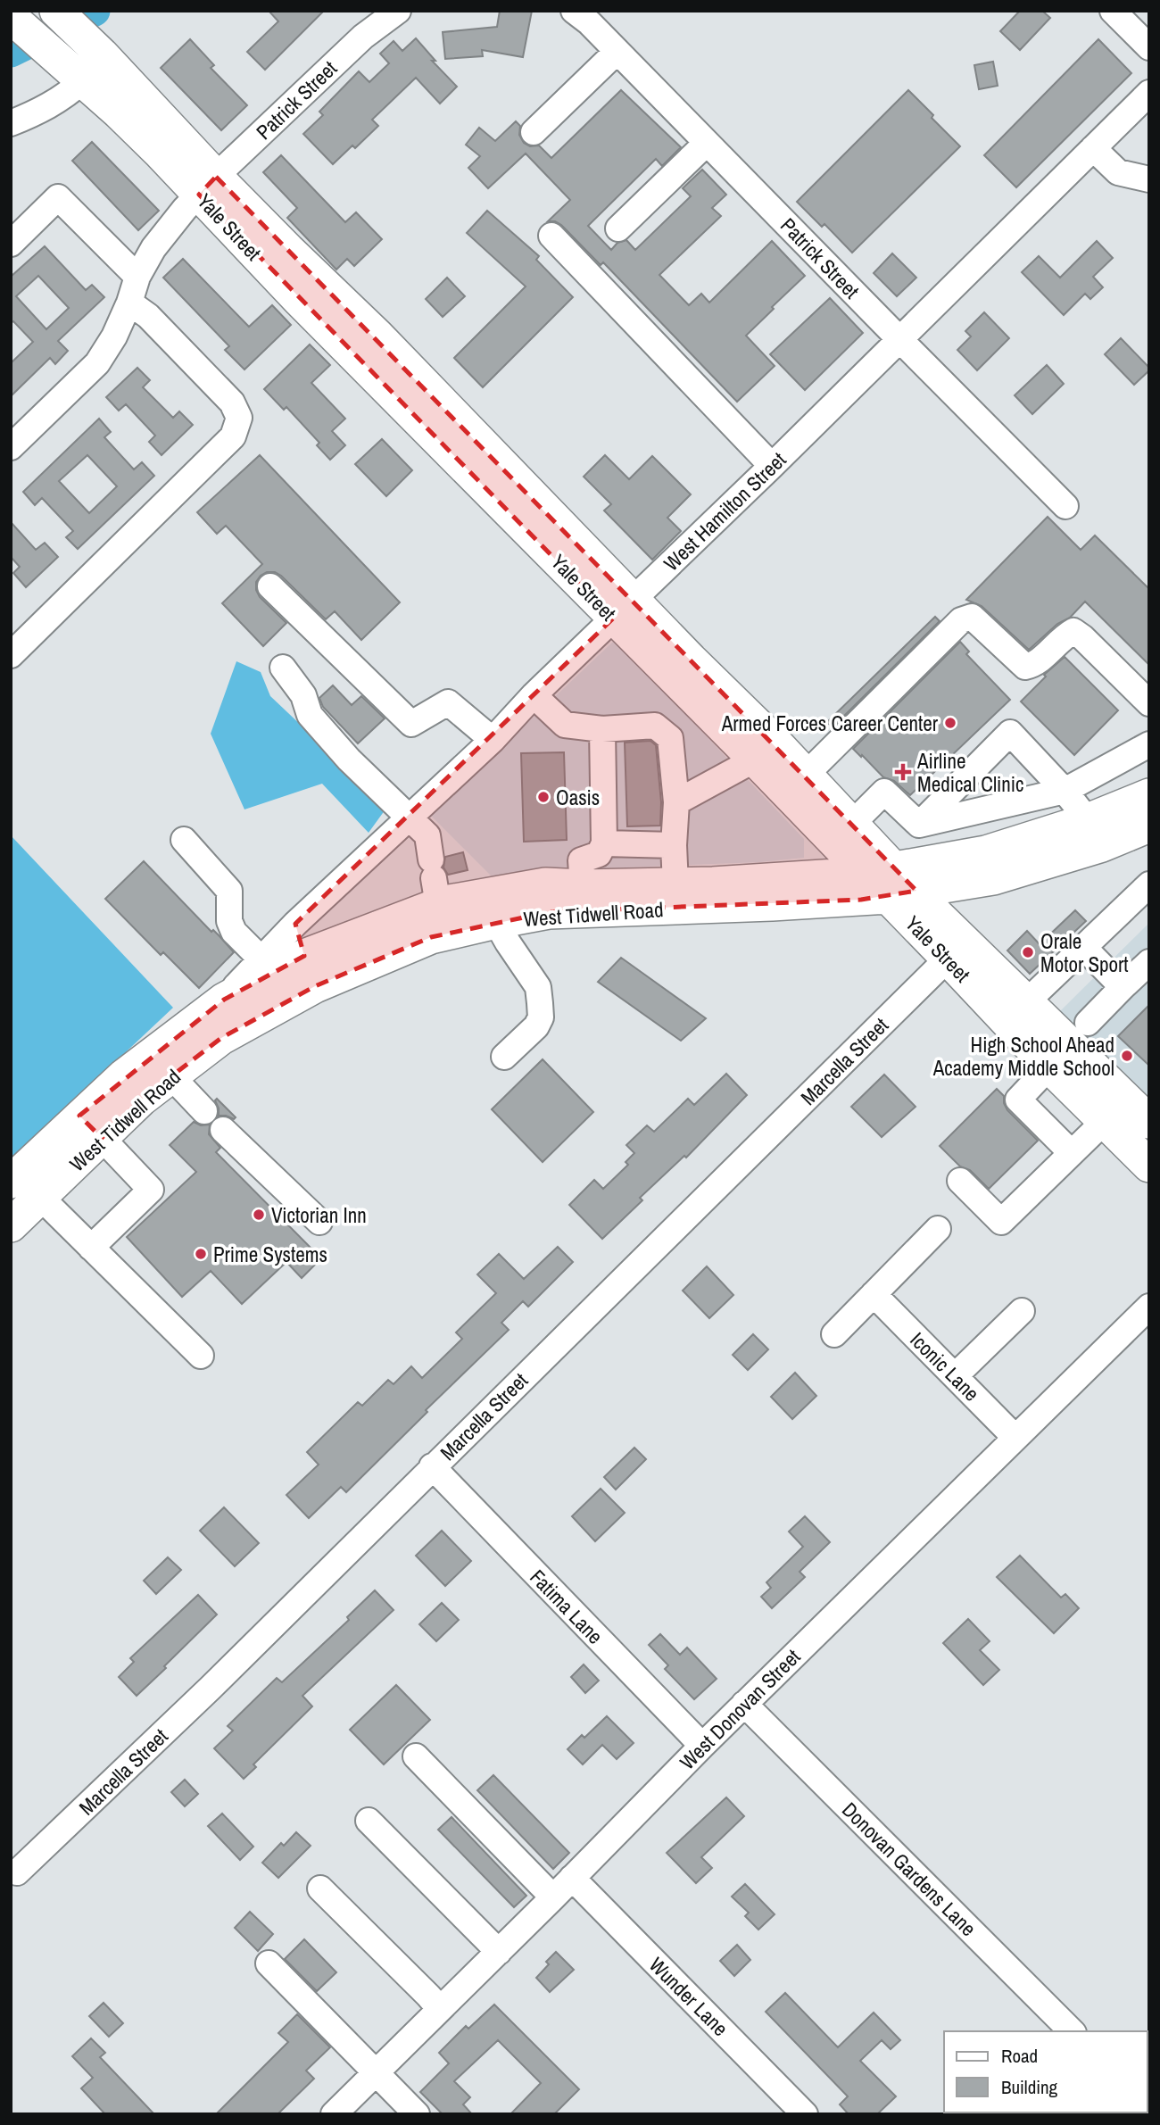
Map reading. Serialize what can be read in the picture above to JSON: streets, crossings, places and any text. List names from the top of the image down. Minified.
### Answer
{"streets":{"main road":["Yale Street","West Tidwell Road"],"street":["Patrick Street","West Hamilton Street","Marcella Street","Iconic Lane","Fatima Lane","West Donovan Street","Donovan Gardens Lane","Wunder Lane"]},"crossings":[["Patrick Street","Yale Street"],["Patrick Street","West Hamilton Street"],["Yale Street","West Hamilton Street"],["Yale Street","West Tidwell Road"],["Yale Street","Marcella Street"],["West Hamilton Street","West Tidwell Road"],["Marcella Street","Fatima Lane"],["Iconic Lane","West Donovan Street"],["Fatima Lane","West Donovan Street"],["West Donovan Street","Donovan Gardens Lane"],["West Donovan Street","Wunder Lane"]],"places":{"other":["Armed Forces Career Center","Oasis","Orale Motor Sport","High School Ahead Academy Middle School","Victorian Inn","Prime Systems"],"health":["Airline Medical Clinic"]},"legend":["Road","Building"]}
